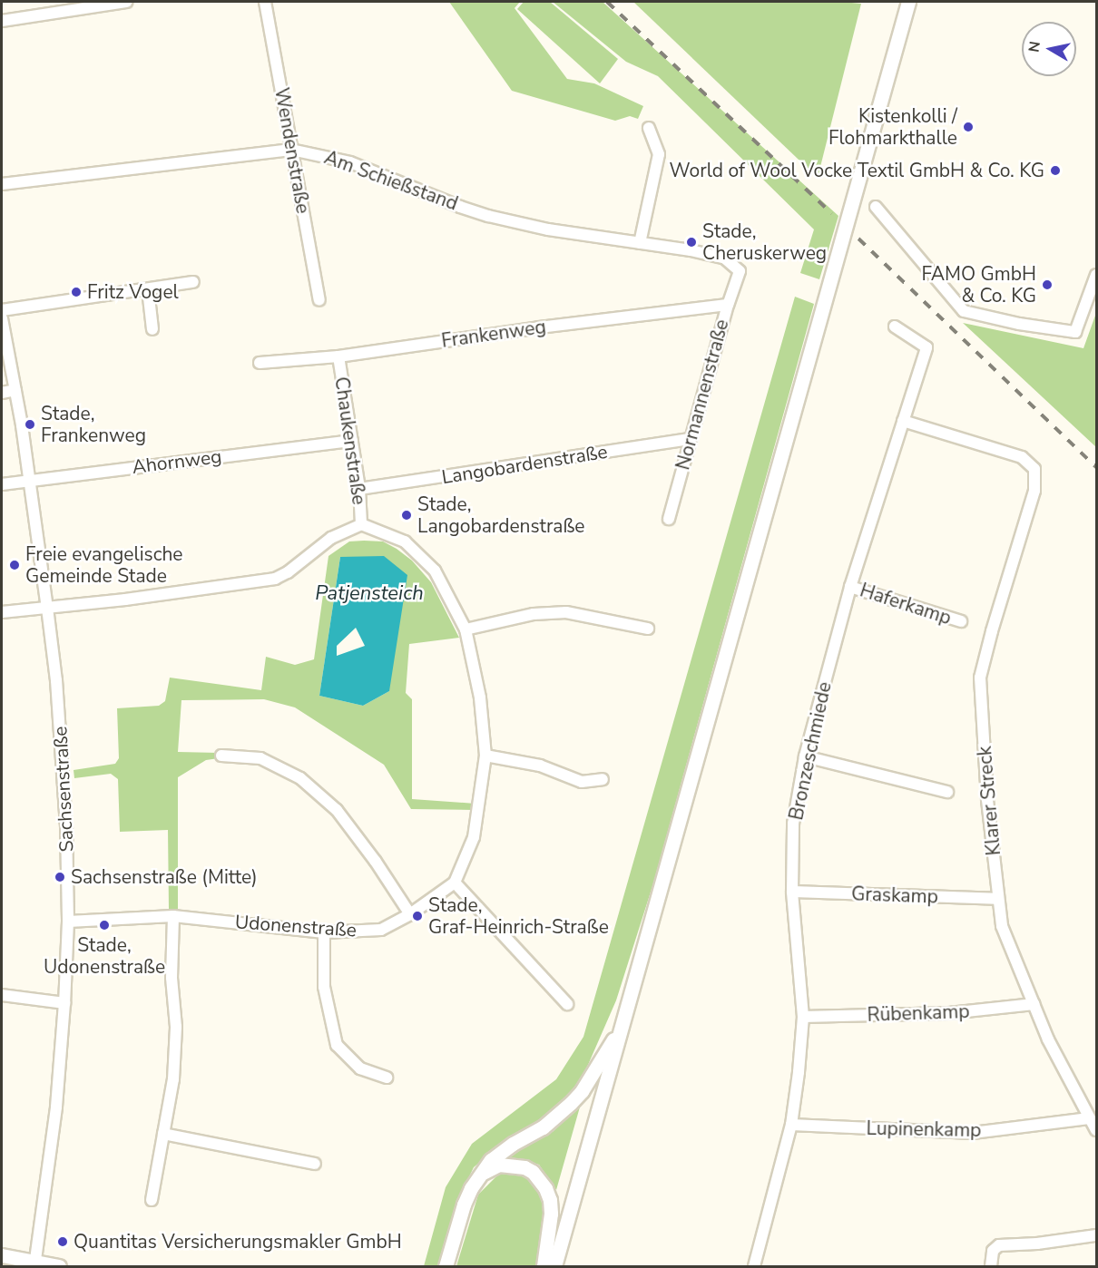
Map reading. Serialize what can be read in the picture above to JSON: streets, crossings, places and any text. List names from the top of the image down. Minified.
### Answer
{"streets":{"street":["Wendenstraße","Am Schießstand","Frankenweg","Normannenstraße","Chaukenstraße","Ahornweg","Langobardenstraße","Haferkamp","Bronzeschmiede","Sachsenstraße","Klarer Streck","Graskamp","Udonenstraße","Rübenkamp","Lupinenkamp"]},"crossings":[["Wendenstraße","Am Schießstand"],["Am Schießstand","Normannenstraße"],["Frankenweg","Normannenstraße"],["Frankenweg","Chaukenstraße"],["Normannenstraße","Langobardenstraße"],["Chaukenstraße","Ahornweg"],["Chaukenstraße","Langobardenstraße"],["Ahornweg","Sachsenstraße"],["Haferkamp","Bronzeschmiede"],["Bronzeschmiede","Klarer Streck"],["Bronzeschmiede","Graskamp"],["Bronzeschmiede","Rübenkamp"],["Bronzeschmiede","Lupinenkamp"],["Sachsenstraße","Udonenstraße"],["Klarer Streck","Graskamp"],["Klarer Streck","Rübenkamp"],["Klarer Streck","Lupinenkamp"]],"water":["Patjensteich"],"places":["Kistenkolli / Flohmarkthalle","World of Wool Vocke Textil GmbH & Co. KG","Stade, Cheruskerweg","FAMO GmbH & Co. KG","Fritz Vogel","Stade, Frankenweg","Stade, Langobardenstraße","Freie evangelische Gemeinde Stade","Sachsenstraße (Mitte)","Stade, Graf-Heinrich-Straße","Stade, Udonenstraße","Quantitas Versicherungsmakler GmbH"],"north":"left"}
